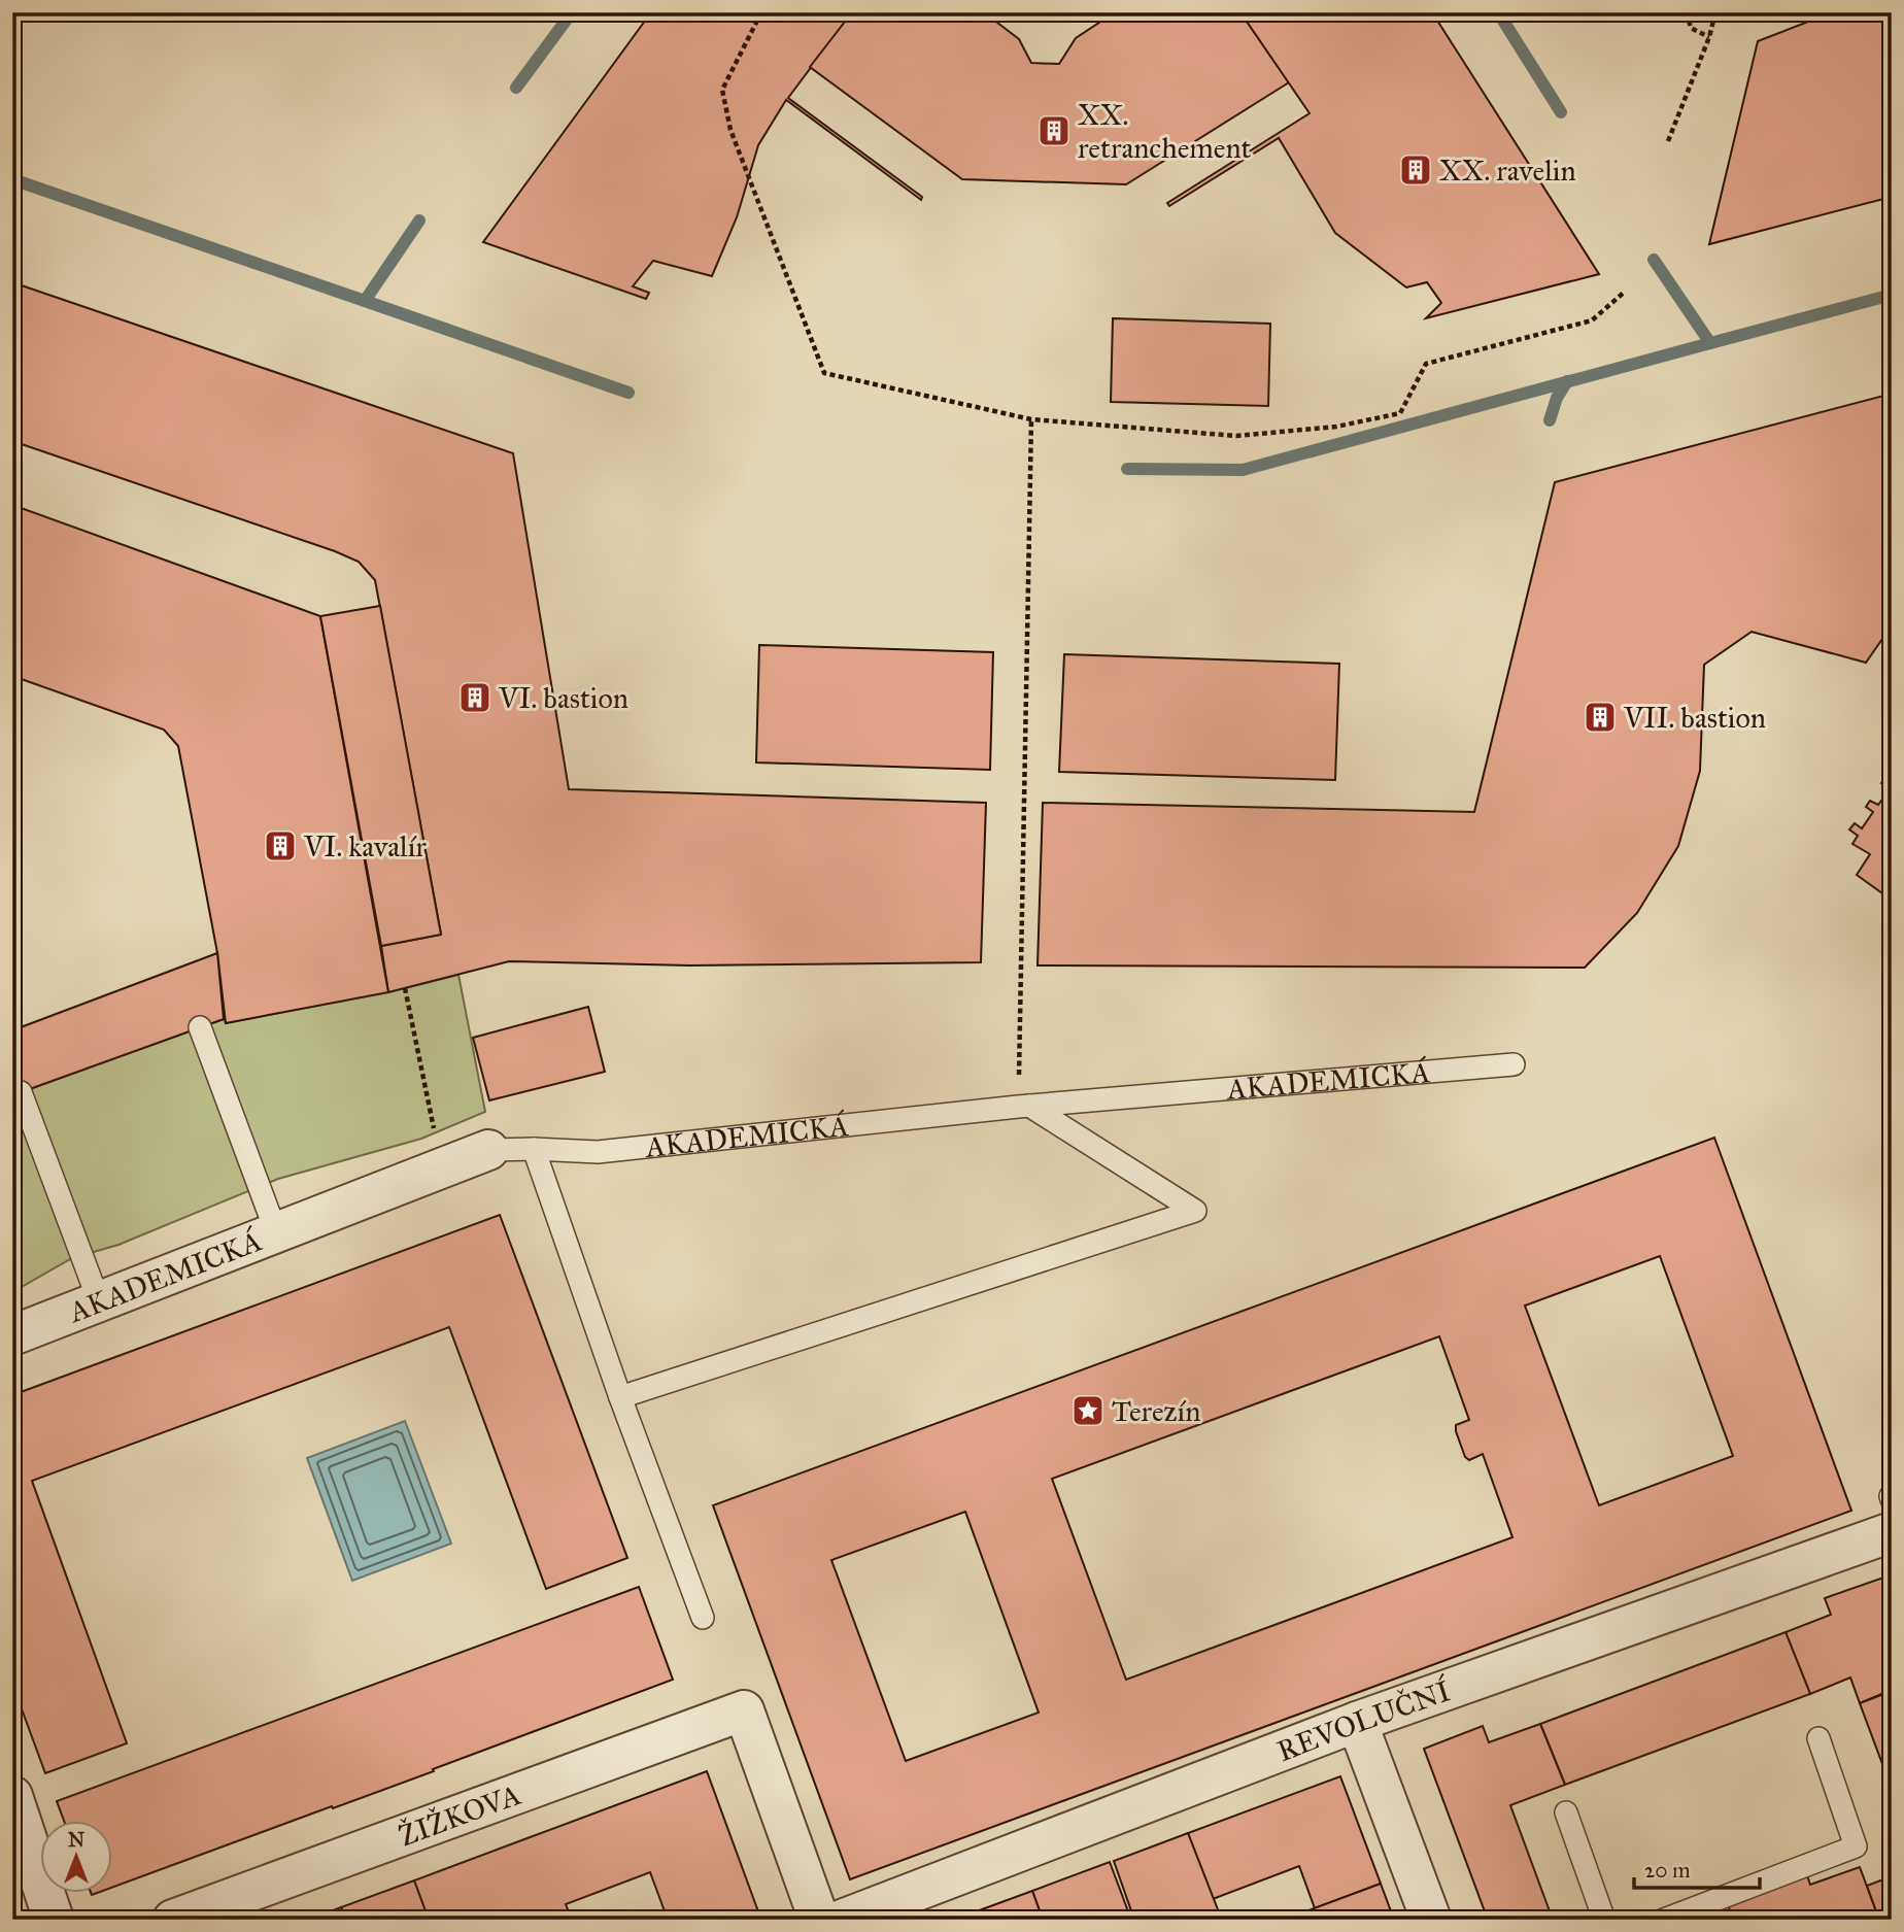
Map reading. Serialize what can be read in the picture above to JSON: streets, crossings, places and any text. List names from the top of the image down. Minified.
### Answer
{"streets":{"street":["AKADEMICKÁ","REVOLUČNÍ","ŽIŽKOVA"]},"places":{"building":["XX. retranchement","XX. ravelin","VI. bastion","VII. bastion","VI. kavalír"],"place":["Terezín"]},"scale_bar":"20 m","north":"top"}
